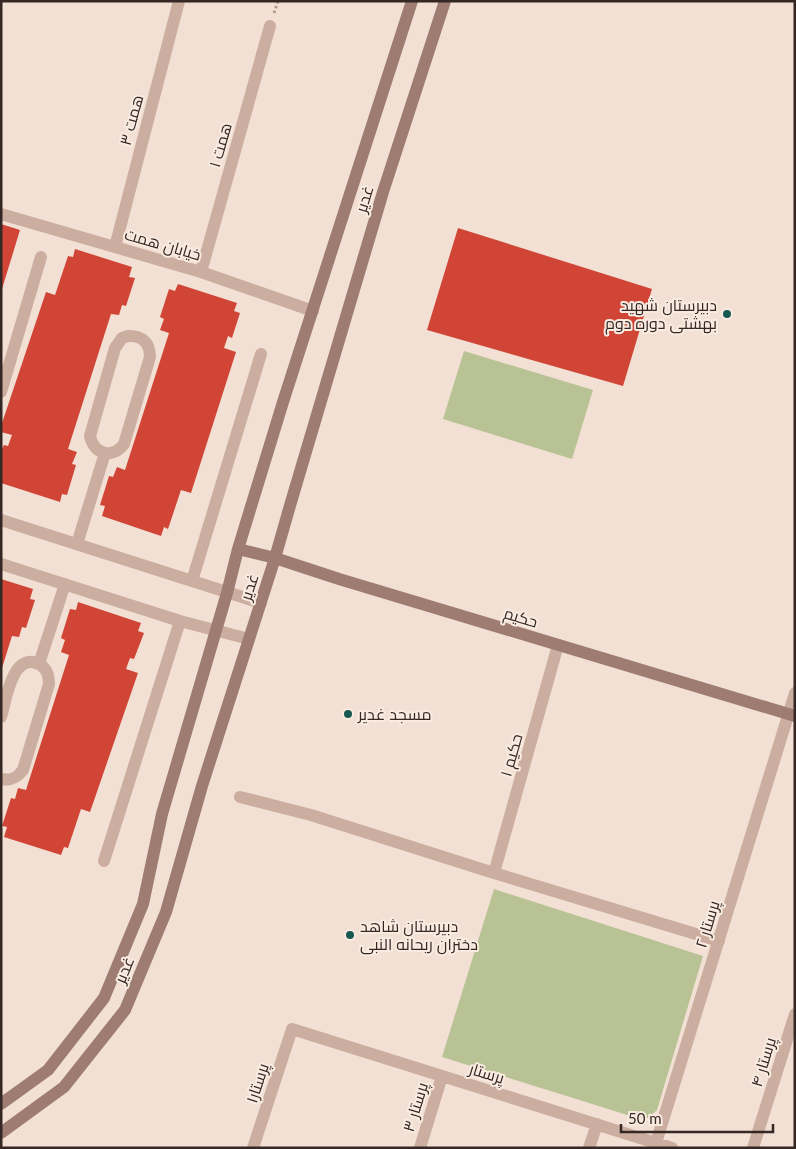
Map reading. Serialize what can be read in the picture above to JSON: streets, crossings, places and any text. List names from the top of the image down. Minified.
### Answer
{"streets":{"street":["همت ۳","همت ۱","غدیر","خیابان همت","حکیم","حکیم ۱","پرستار ۲","پرستار ۴","پرستار","پرستار۱","پرستار ۳"]},"crossings":[["همت ۳","خیابان همت"],["همت ۱","خیابان همت"],["غدیر","خیابان همت"],["غدیر","حکیم"],["حکیم","حکیم ۱"],["حکیم","پرستار ۲"],["پرستار ۲","پرستار"],["پرستار","پرستار۱"],["پرستار","پرستار ۳"]],"places":["دبیرستان شهید بهشتی دوره دوم","مسجد غدیر","دبیرستان شاهد دختران ریحانه النبی"],"scale_bar":"50 m"}
